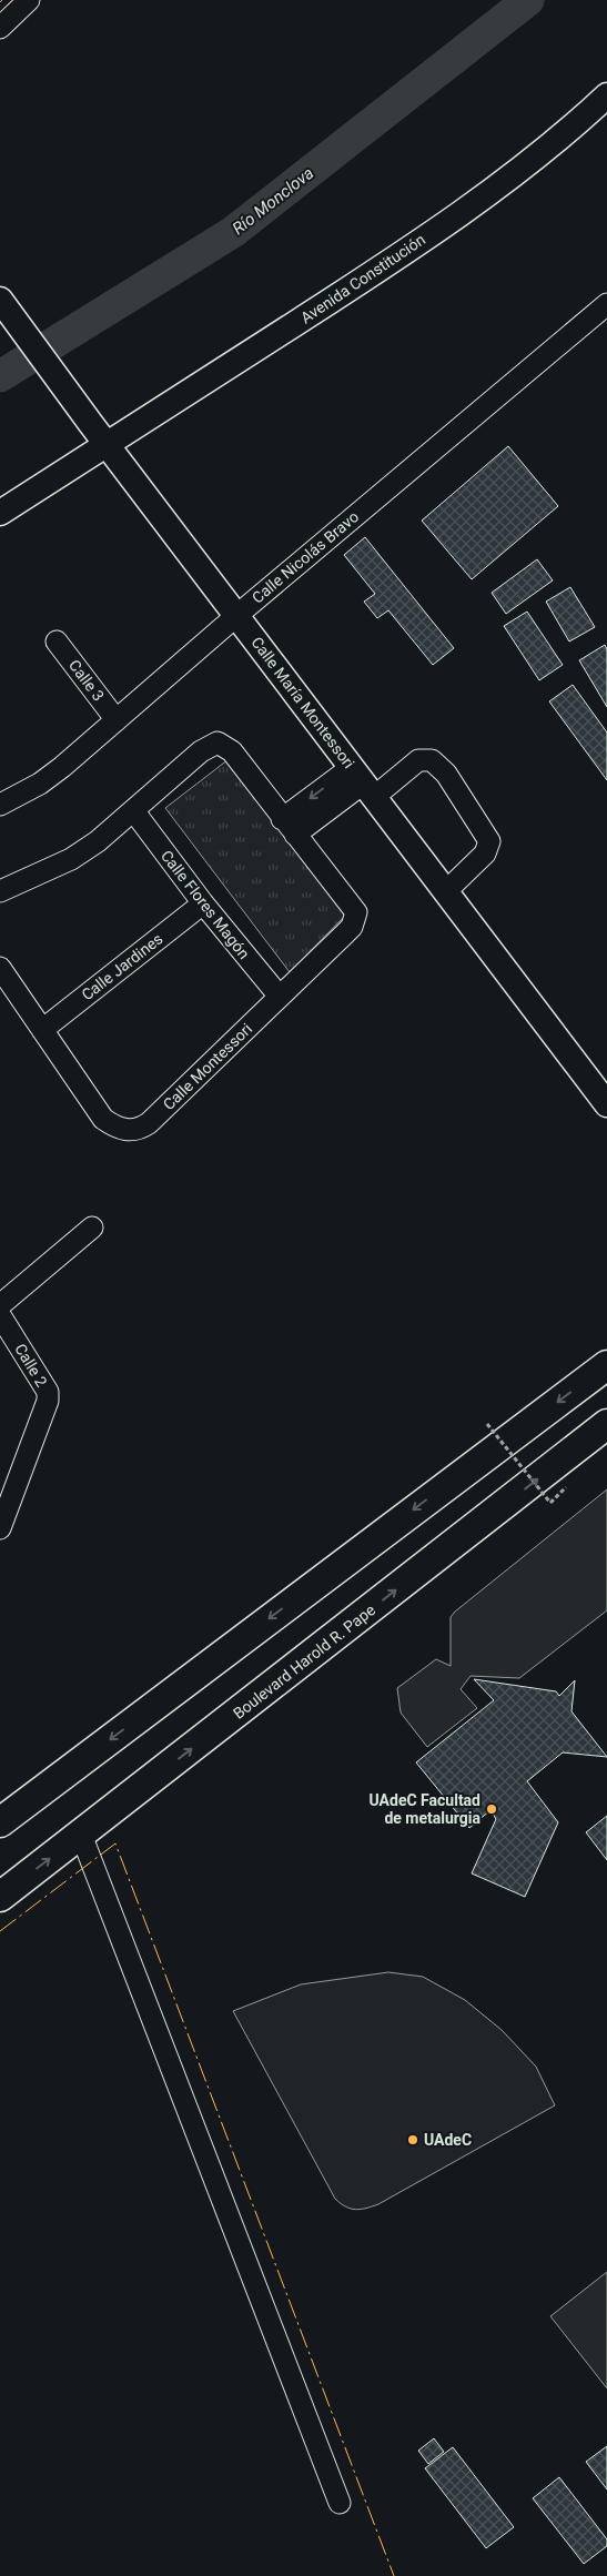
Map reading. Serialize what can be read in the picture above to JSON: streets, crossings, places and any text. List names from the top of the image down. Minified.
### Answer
{"streets":{"highway":["Boulevard Harold R. Pape"],"main road":["Avenida Constitución","Calle María Montessori"],"street":["Calle Nicolás Bravo","Calle 3","Calle Flores Magón","Calle Jardines","Calle Montessori","Calle 2"]},"crossings":[["Avenida Constitución","Calle María Montessori"],["Calle Nicolás Bravo","Calle 3"],["Calle Nicolás Bravo","Calle María Montessori"],["Calle Flores Magón","Calle Jardines"],["Calle Flores Magón","Calle Montessori"],["Calle Jardines","Calle Montessori"]],"water":["Río Monclova"],"places":["UAdeC Facultad de metalurgia","UAdeC"]}
